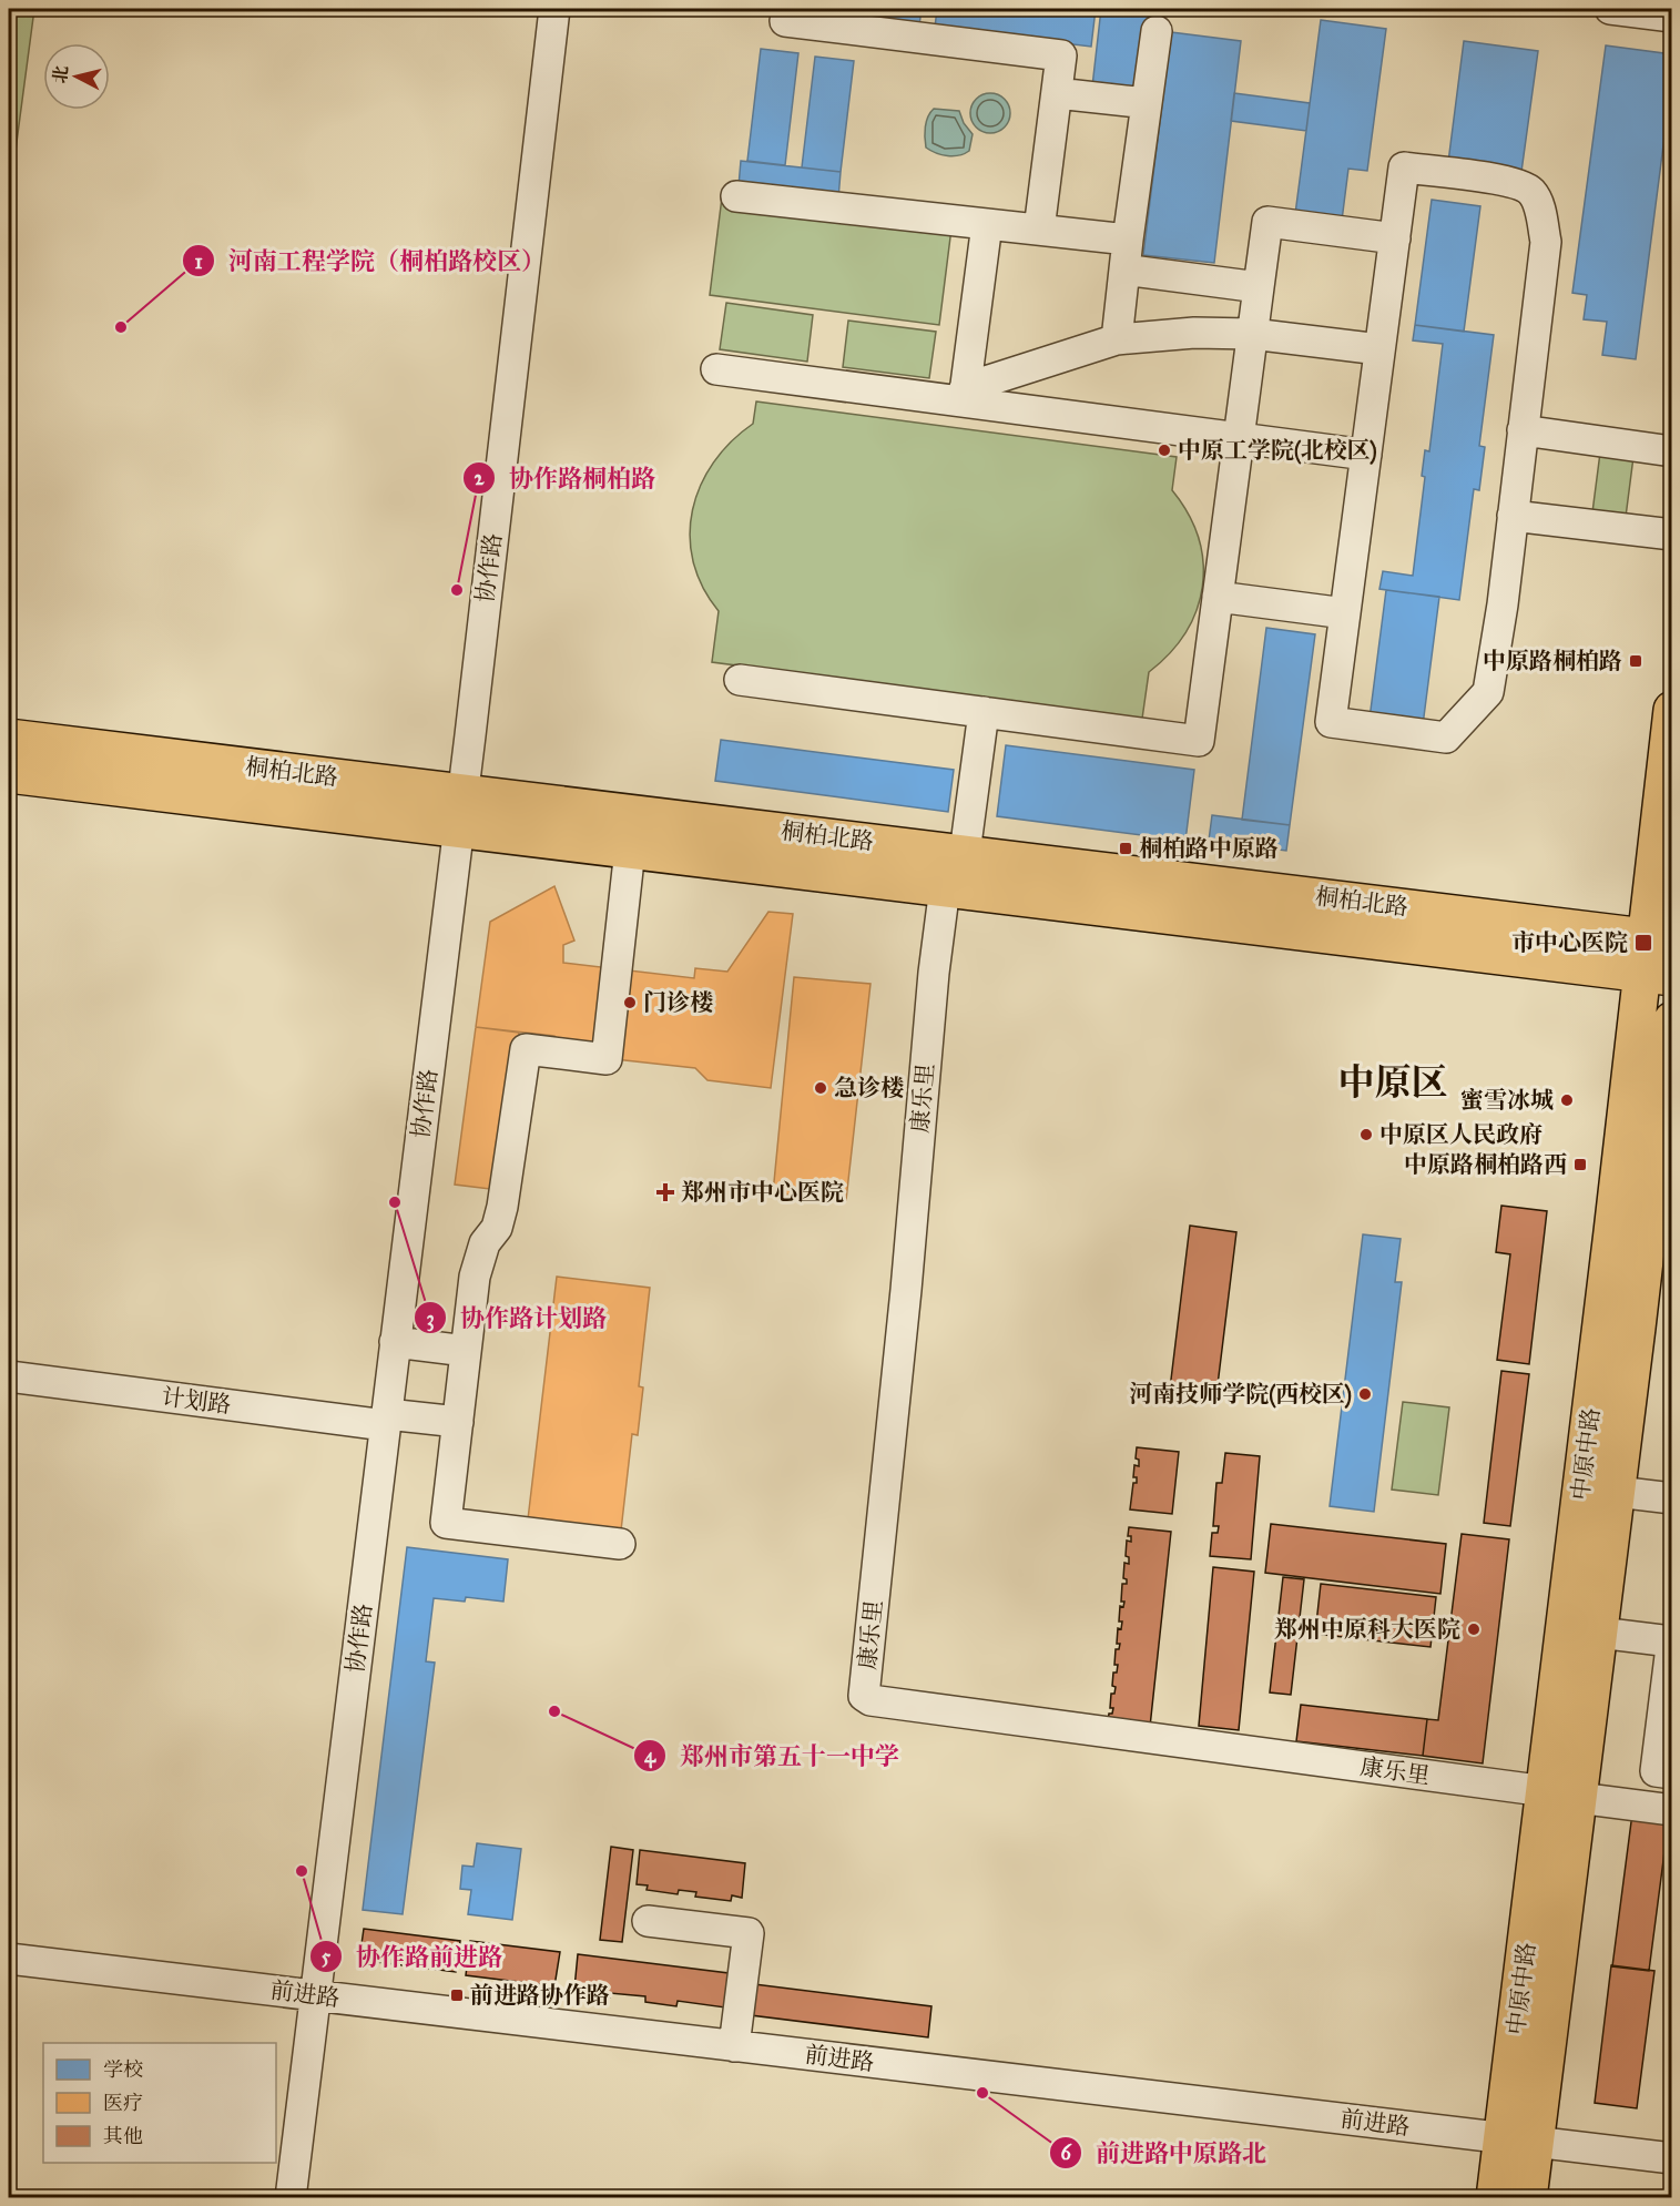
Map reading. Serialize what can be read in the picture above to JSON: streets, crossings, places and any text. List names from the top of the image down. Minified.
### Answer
{"streets":{"main road":["桐柏北路","中原中路"],"street":["协作路","康乐里","计划路","前进路"]},"crossings":[["协作路","桐柏北路"],["协作路","计划路"],["协作路","前进路"],["桐柏北路","康乐里"],["桐柏北路","中原中路"],["康乐里","中原中路"],["中原中路","前进路"]],"districts":["中原区"],"places":{"other":["河南工程学院（桐柏路校区）","中原工学院(北校区)","协作路桐柏路","门诊楼","急诊楼","蜜雪冰城","中原区人民政府","协作路计划路","河南技师学院(西校区)","郑州中原科大医院","郑州市第五十一中学","协作路前进路","前进路中原路北"],"transit":["中原路桐柏路","桐柏路中原路","市中心医院","中原路桐柏路西","前进路协作路"],"health":["郑州市中心医院"]},"legend":["学校","医疗","其他"],"north":"left"}
